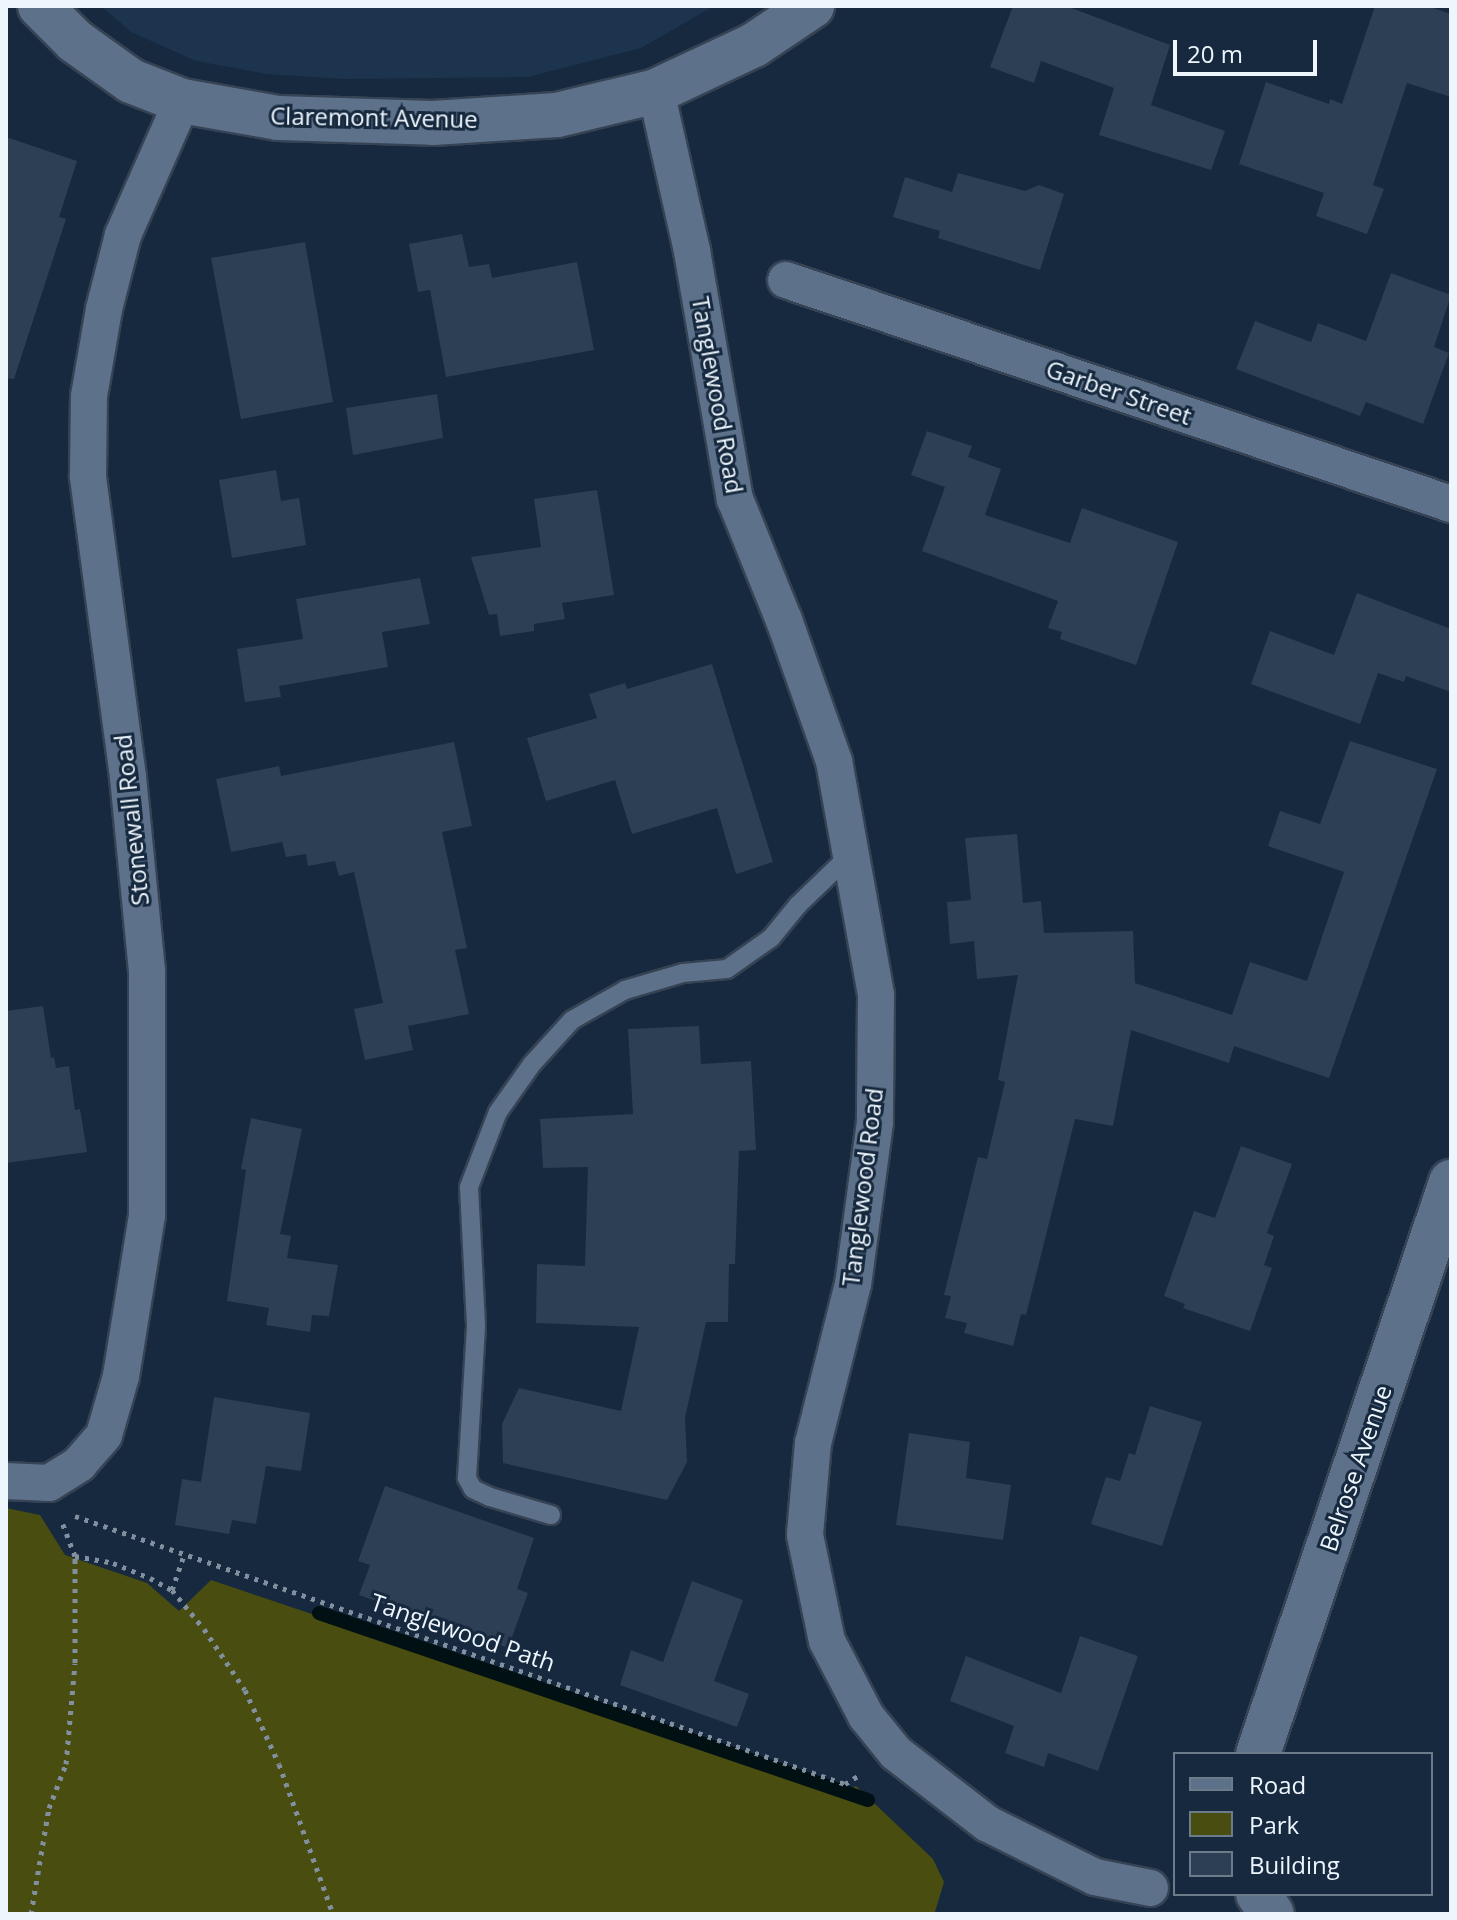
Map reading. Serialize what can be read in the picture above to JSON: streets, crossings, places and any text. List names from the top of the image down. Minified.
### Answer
{"streets":{"main road":["Claremont Avenue","Belrose Avenue"],"street":["Garber Street","Tanglewood Road","Stonewall Road"],"path":["Tanglewood Path"]},"crossings":[["Claremont Avenue","Tanglewood Road"],["Claremont Avenue","Stonewall Road"],["Stonewall Road","Tanglewood Path"]],"legend":["Road","Park","Building"],"scale_bar":"20 m"}
